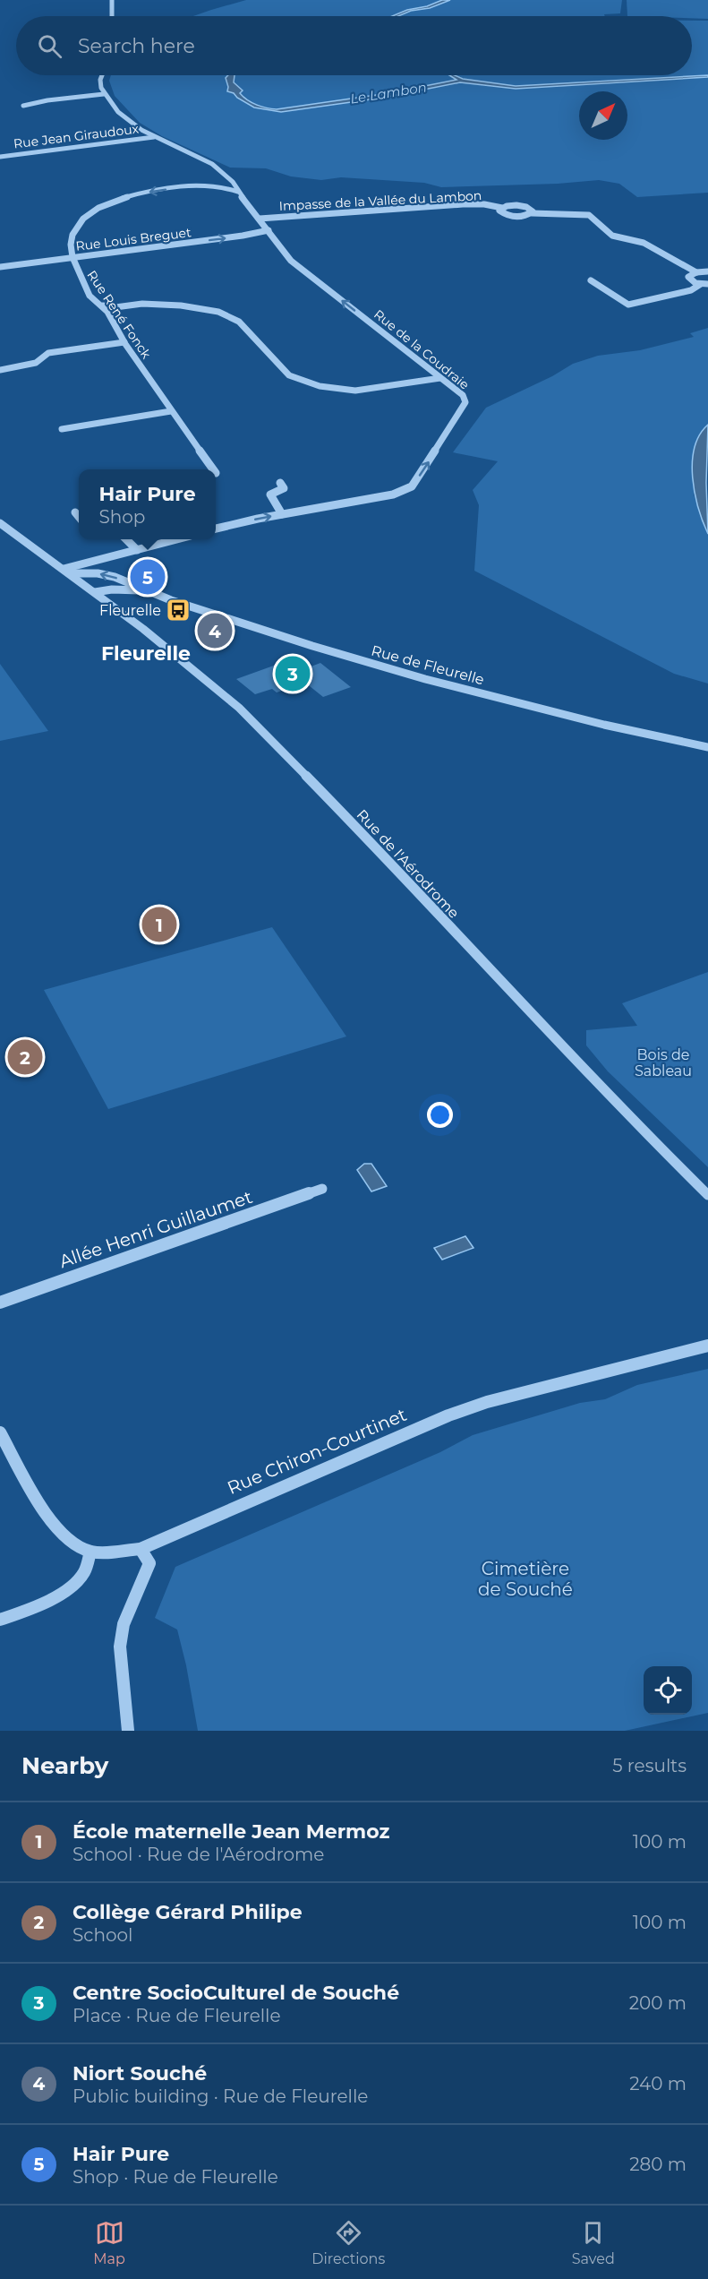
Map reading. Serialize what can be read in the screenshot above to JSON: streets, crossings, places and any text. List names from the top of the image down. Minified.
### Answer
{"streets":{"street":["Rue Jean Giraudoux","Impasse de la Vallée du Lambon","Rue Louis Breguet","Rue René Fonck","Rue de la Coudraie","Rue de Fleurelle","Rue de l'Aérodrome","Allée Henri Guillaumet","Rue Chiron-Courtinet"]},"crossings":[["Rue Jean Giraudoux","Rue de la Coudraie"],["Impasse de la Vallée du Lambon","Rue de la Coudraie"],["Rue Louis Breguet","Rue René Fonck"],["Rue Louis Breguet","Rue de la Coudraie"],["Rue de Fleurelle","Rue de l'Aérodrome"]],"one_way":["Rue Louis Breguet","Rue René Fonck"],"districts":["Fleurelle"],"water":["Le Lambon"],"parks":["Bois de Sableau","Cimetière de Souché"],"places":{"bus stop":["Fleurelle"]},"north":"top right","page":{"search":"Search here","popup":["Hair Pure","Shop"],"pins":["5","4","3","1","2"],"heading":["Nearby","5 results"],"list":[{"mark":"1","name":"École maternelle Jean Mermoz","note":"School · Rue de l'Aérodrome","value":"100 m"},{"mark":"2","name":"Collège Gérard Philipe","note":"School","value":"100 m"},{"mark":"3","name":"Centre SocioCulturel de Souché","note":"Place · Rue de Fleurelle","value":"200 m"},{"mark":"4","name":"Niort Souché","note":"Public building · Rue de Fleurelle","value":"240 m"},{"mark":"5","name":"Hair Pure","note":"Shop · Rue de Fleurelle","value":"280 m"}],"nav":["Map","Directions","Saved"]}}
